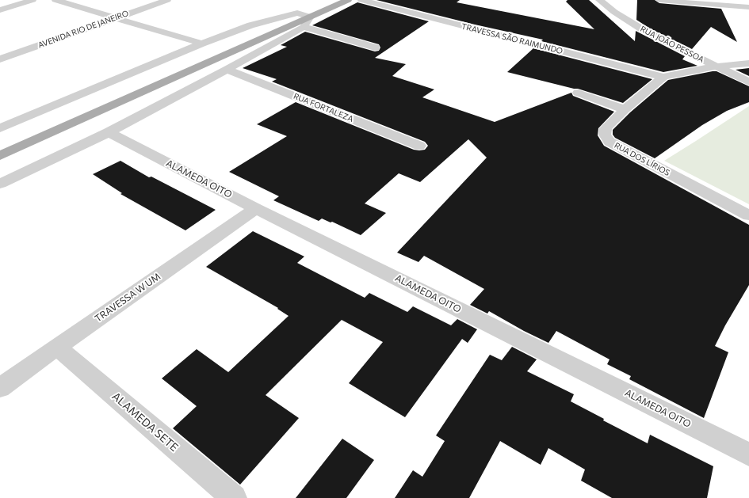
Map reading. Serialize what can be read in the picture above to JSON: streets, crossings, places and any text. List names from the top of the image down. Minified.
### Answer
{"streets":{"street":["AVENIDA RIO DE JANEIRO","TRAVESSA SÃO RAIMUNDO","RUA JOÃO PESSOA","RUA FORTALEZA","RUA DOS LÍRIOS","ALAMEDA OITO","TRAVESSA W UM","ALAMEDA SETE"]},"crossings":[["TRAVESSA SÃO RAIMUNDO","RUA DOS LÍRIOS"],["RUA JOÃO PESSOA","RUA DOS LÍRIOS"],["ALAMEDA OITO","TRAVESSA W UM"],["TRAVESSA W UM","ALAMEDA SETE"]]}
